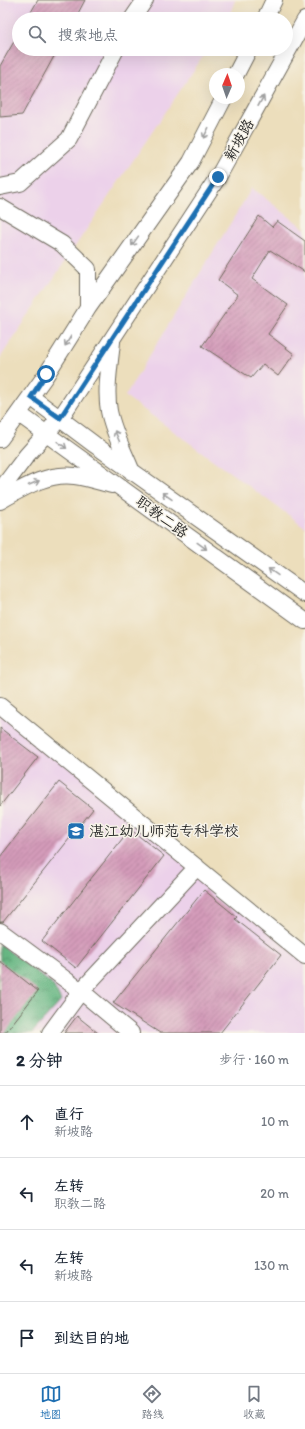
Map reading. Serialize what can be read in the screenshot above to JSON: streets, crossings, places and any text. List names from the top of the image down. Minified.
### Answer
{"streets":{"street":["新坡路","职教二路"]},"crossings":[["新坡路","职教二路"]],"places":{"school or university":["湛江幼儿师范专科学校"]},"north":"top","page":{"search":"搜索地点","heading":["2 分钟","步行 · 160 m"],"list":[["直行","新坡路","10 m"],["左转","职教二路","20 m"],["左转","新坡路","130 m"],"到达目的地"],"nav":["地图","路线","收藏"]}}
